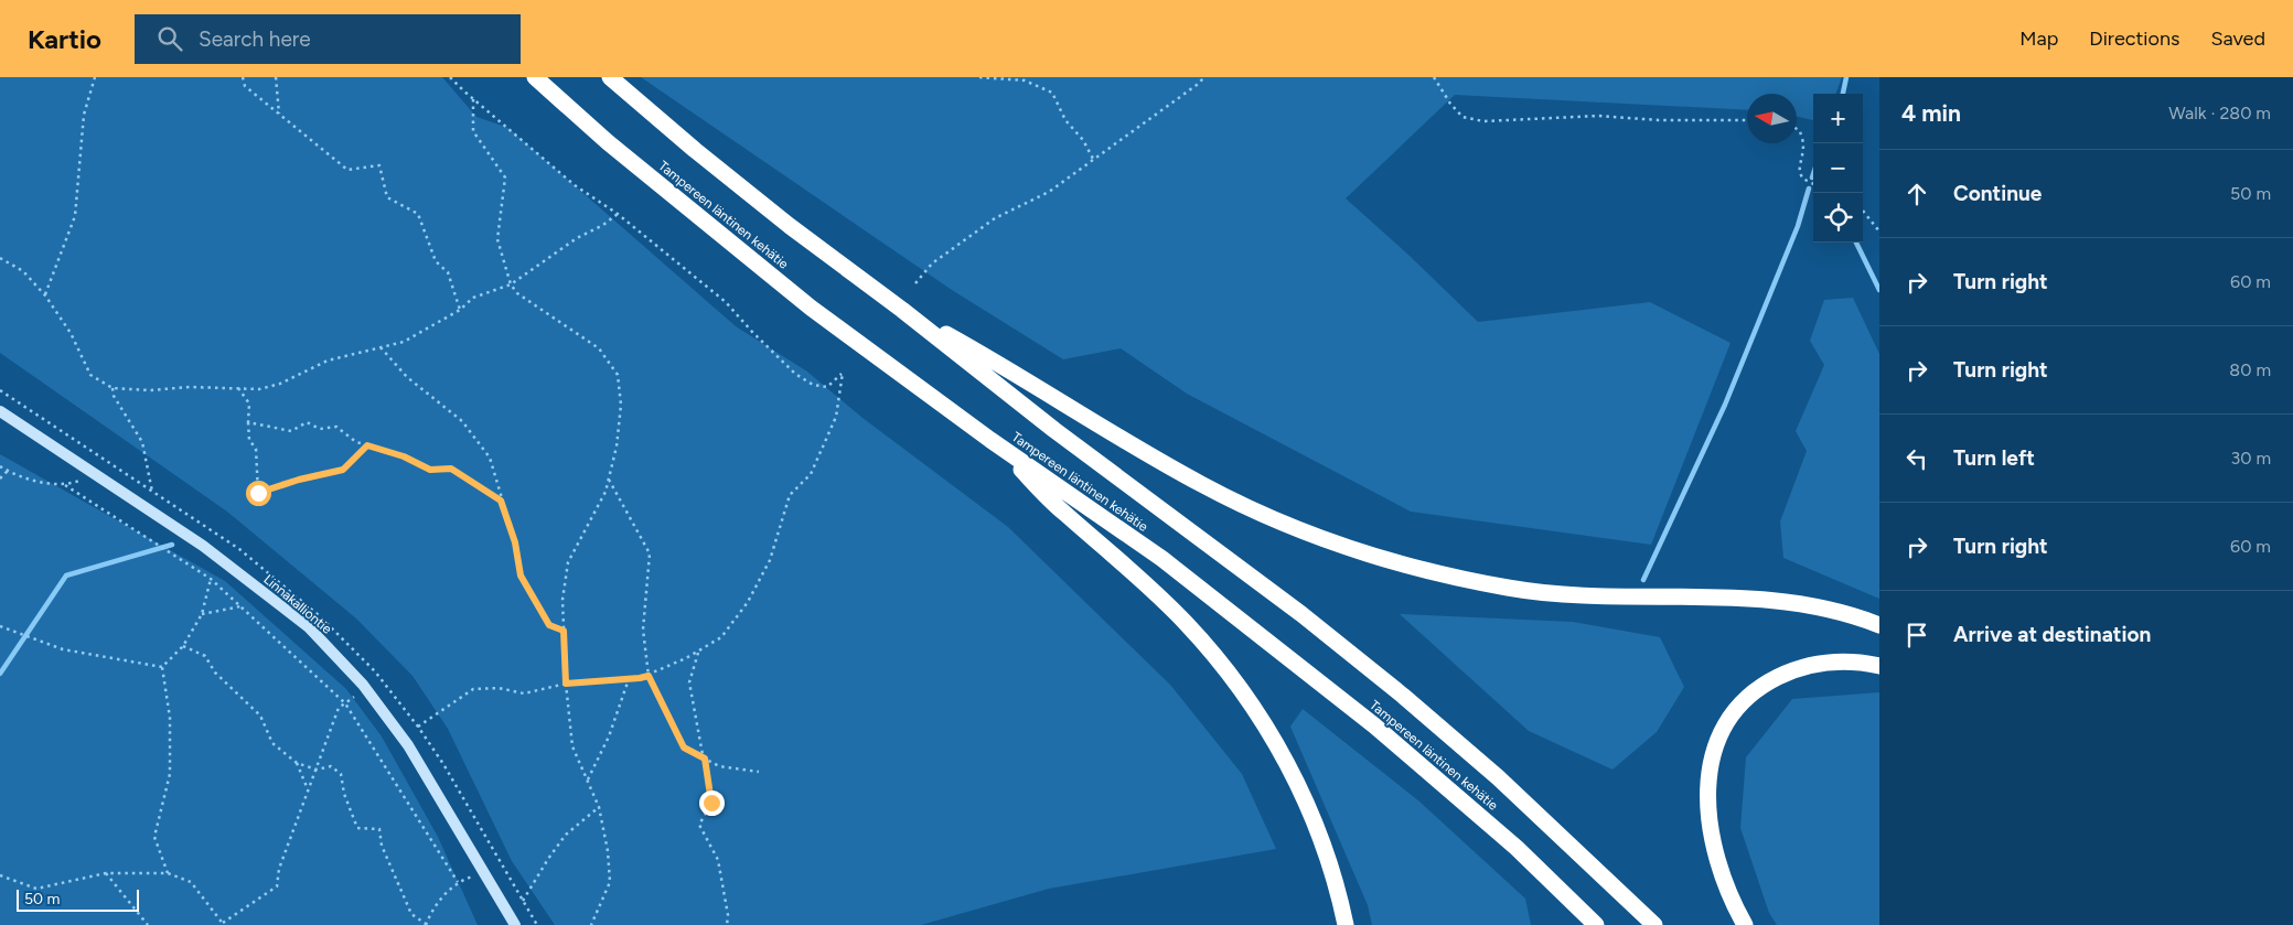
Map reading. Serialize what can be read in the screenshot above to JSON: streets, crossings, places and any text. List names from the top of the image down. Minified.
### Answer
{"streets":{"highway":["Tampereen läntinen kehätie"],"main road":["Linnakalliontie"]},"scale_bar":"50 m","north":"left","page":{"header":"Kartio","search":"Search here","nav":["Map","Directions","Saved"],"heading":["4 min","Walk · 280 m"],"map_buttons":["+","−"],"list":[["Continue","50 m"],["Turn right","60 m"],["Turn right","80 m"],["Turn left","30 m"],["Turn right","60 m"],"Arrive at destination"],"scale":"50 m"}}
